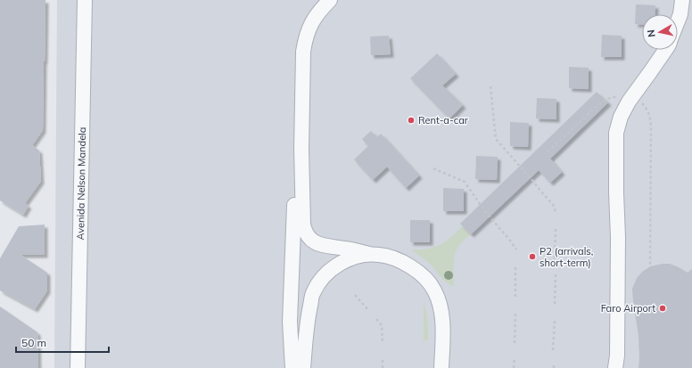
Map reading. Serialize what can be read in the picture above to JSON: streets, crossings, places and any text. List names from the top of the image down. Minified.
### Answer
{"streets":{"street":["Avenida Nelson Mandela"]},"places":["Rent-a-car","P2 (arrivals, short-term)","Faro Airport"],"scale_bar":"50 m","north":"left"}
